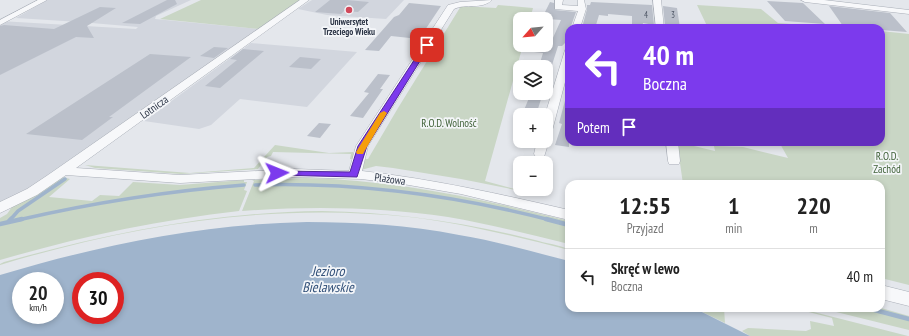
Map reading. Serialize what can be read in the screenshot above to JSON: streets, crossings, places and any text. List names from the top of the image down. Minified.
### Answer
{"streets":{"street":["Lotnicza","Plażowa"]},"crossings":[["Lotnicza","Plażowa"]],"water":["Jezioro Bielawskie"],"parks":["R.O.D. Wolność","R.O.D. Zachód"],"places":["Uniwersytet Trzeciego Wieku"],"house_numbers":["4","3"],"north":"bottom left","page":{"map_buttons":["+","−"],"turn":["40 m","Boczna"],"then":"Potem","eta":["12:55","Przyjazd","1","min","220","m"],"list":[{"name":"Skręć w lewo","note":"Boczna","value":"40 m"}],"speed":"20 km/h","limit":"30"}}
